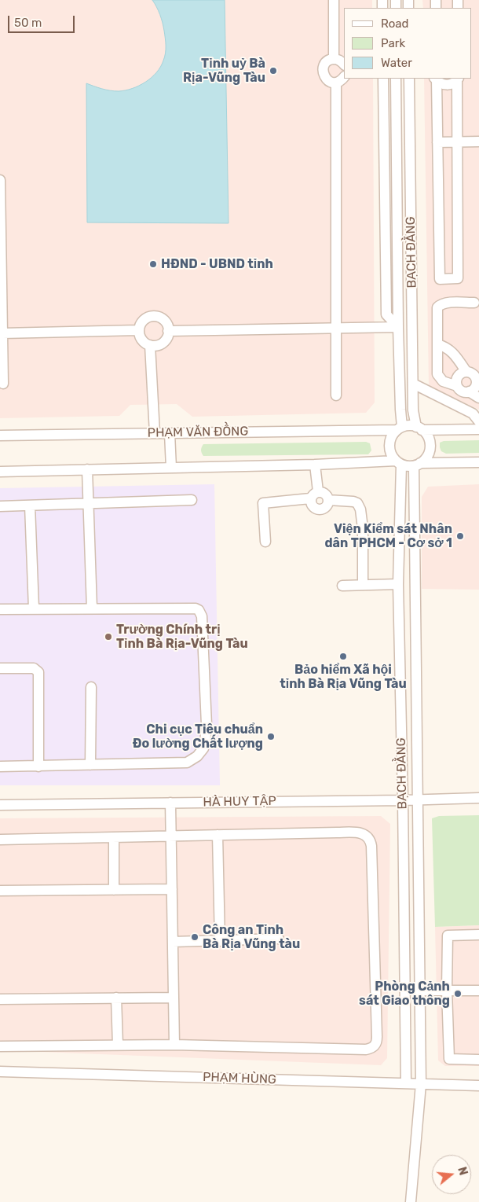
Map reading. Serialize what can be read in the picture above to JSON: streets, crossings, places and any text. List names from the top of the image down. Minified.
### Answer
{"streets":{"street":["BẠCH ĐẰNG","PHẠM VĂN ĐỒNG","HÀ HUY TẬP","PHẠM HÙNG"]},"crossings":[["BẠCH ĐẰNG","PHẠM VĂN ĐỒNG"],["BẠCH ĐẰNG","HÀ HUY TẬP"],["BẠCH ĐẰNG","PHẠM HÙNG"]],"places":["Tỉnh uỷ Bà Rịa-Vũng Tàu","HĐND - UBND tỉnh","Viện Kiểm sát Nhân dân TPHCM - Cơ sở 1","Trường Chính trị Tỉnh Bà Rịa-Vũng Tàu","Bảo hiểm Xã hội tỉnh Bà Rịa Vũng Tàu","Chi cục Tiêu chuẩn Đo lường Chất lượng","Công an Tỉnh Bà Rịa Vũng tàu","Phòng Cảnh sát Giao thông"],"legend":["Road","Park","Water"],"scale_bar":"50 m","north":"right"}
